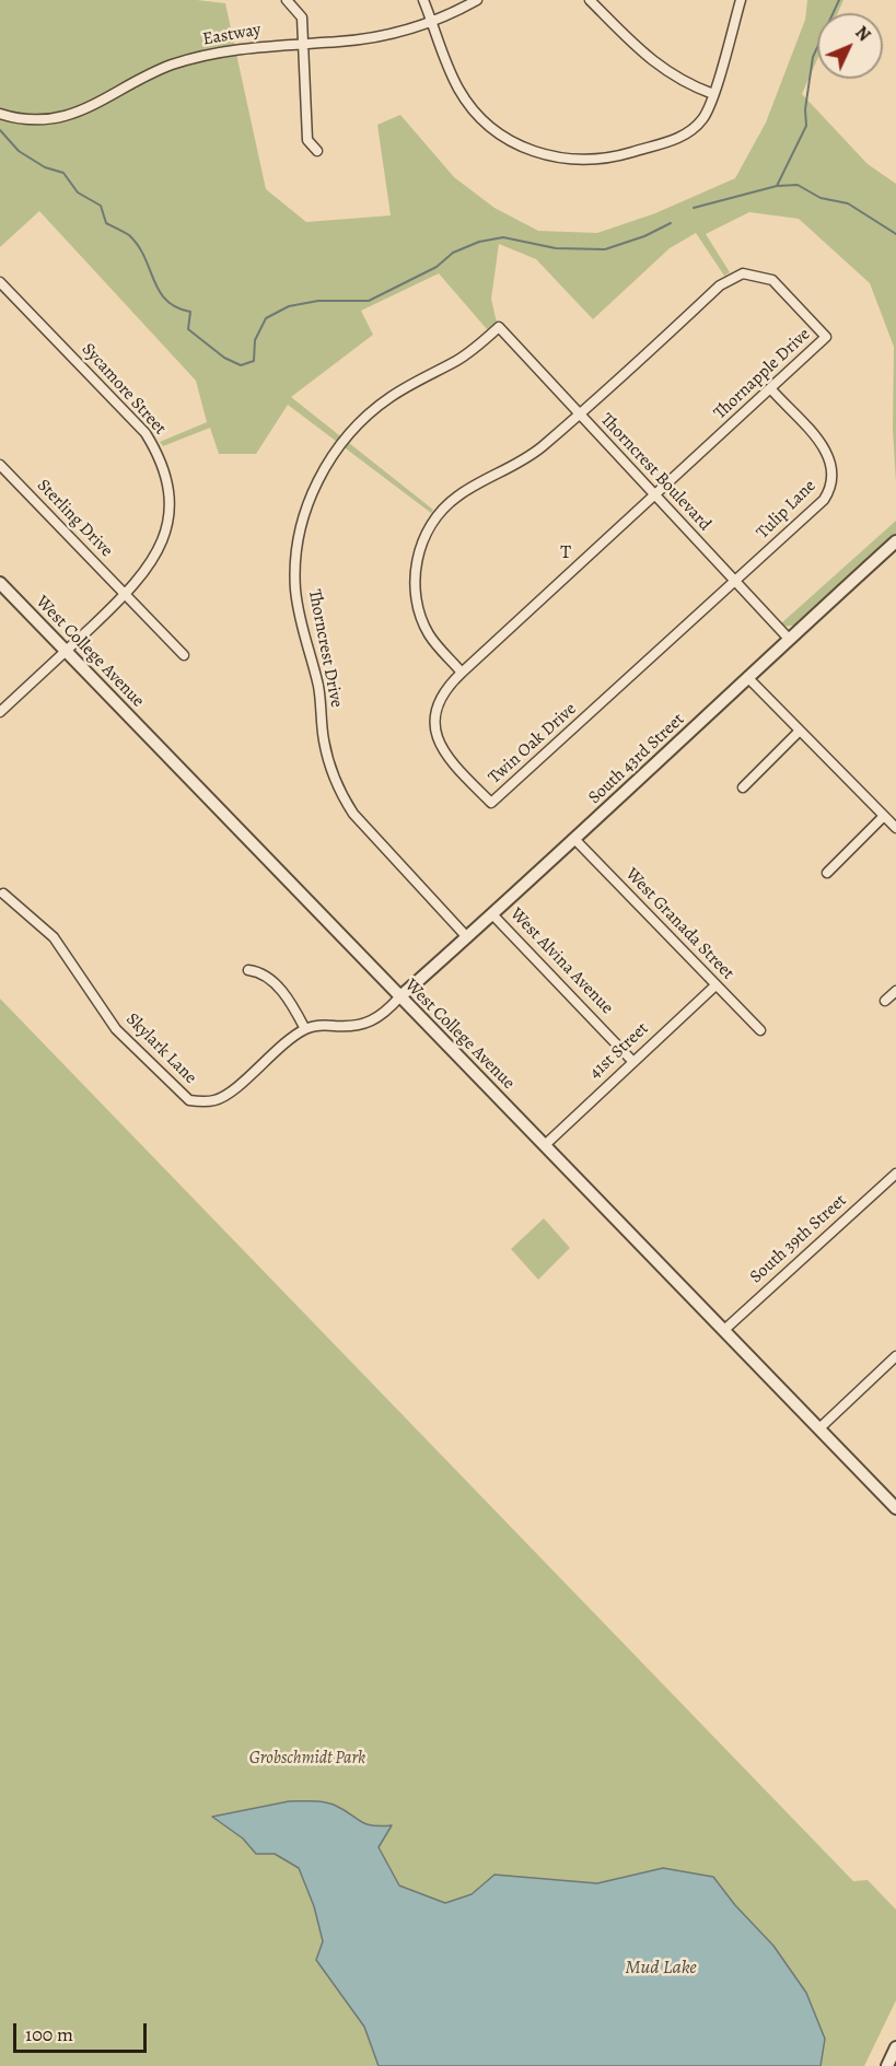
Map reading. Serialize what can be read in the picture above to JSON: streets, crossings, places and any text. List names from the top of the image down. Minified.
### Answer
{"streets":{"street":["Eastway","Thornapple Drive","Sycamore Street","Thorncrest Boulevard","Tulip Lane","Sterling Drive","Thorncrest Drive","West College Avenue","Twin Oak Drive","South 43rd Street","West Granada Street","West Alvina Avenue","Skylark Lane","41st Street","South 39th Street"]},"crossings":[["Thornapple Drive","Thorncrest Boulevard"],["Thornapple Drive","Tulip Lane"],["Thornapple Drive","Twin Oak Drive"],["Sycamore Street","Sterling Drive"],["Sycamore Street","West College Avenue"],["Thorncrest Boulevard","Tulip Lane"],["Thorncrest Boulevard","Thorncrest Drive"],["Thorncrest Boulevard","Twin Oak Drive"],["Thorncrest Boulevard","South 43rd Street"],["Tulip Lane","Twin Oak Drive"],["Thorncrest Drive","South 43rd Street"],["West College Avenue","South 43rd Street"],["West College Avenue","Skylark Lane"],["West College Avenue","41st Street"],["West College Avenue","South 39th Street"],["South 43rd Street","West Granada Street"],["South 43rd Street","West Alvina Avenue"],["South 43rd Street","Skylark Lane"],["West Granada Street","41st Street"],["West Alvina Avenue","41st Street"]],"districts":["T"],"water":["Mud Lake"],"parks":["Grobschmidt Park"],"scale_bar":"100 m","north":"top right"}
